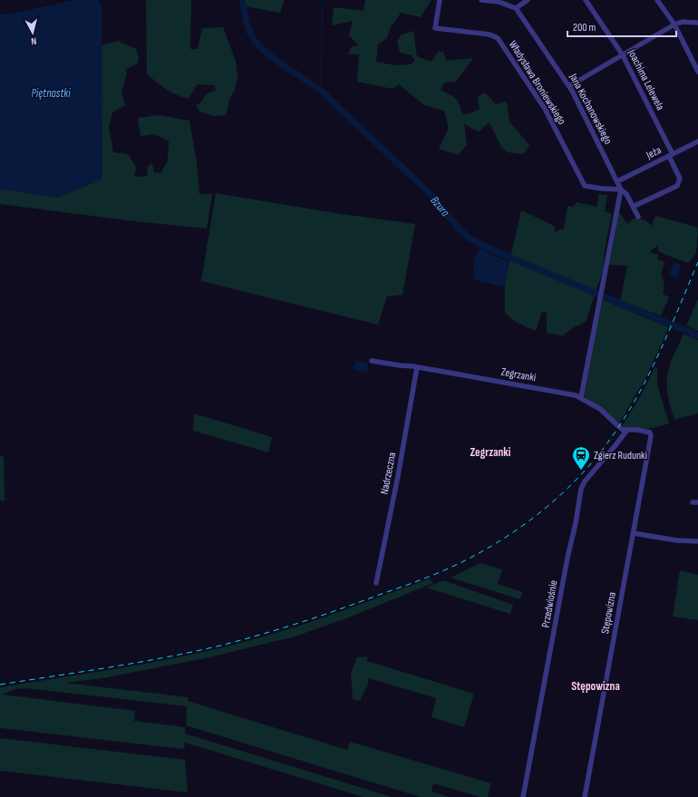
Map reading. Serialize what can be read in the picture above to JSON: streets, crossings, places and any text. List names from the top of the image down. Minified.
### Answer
{"streets":{"street":["Joachima Lelewela","Władysława Broniewskiego","Jana Kochanowskiego","Jeża","Zegrzanki","Nadrzeczna","Przedwiośnie","Stępowizna"]},"crossings":[["Joachima Lelewela","Jana Kochanowskiego"],["Joachima Lelewela","Jeża"],["Władysława Broniewskiego","Jana Kochanowskiego"],["Jana Kochanowskiego","Jeża"],["Zegrzanki","Nadrzeczna"],["Zegrzanki","Przedwiośnie"],["Zegrzanki","Stępowizna"]],"districts":["Zegrzanki","Stępowizna"],"water":["Piętnastki","Bzura"],"places":{"station":["Zgierz Rudunki"]},"scale_bar":"200 m","north":"bottom"}
